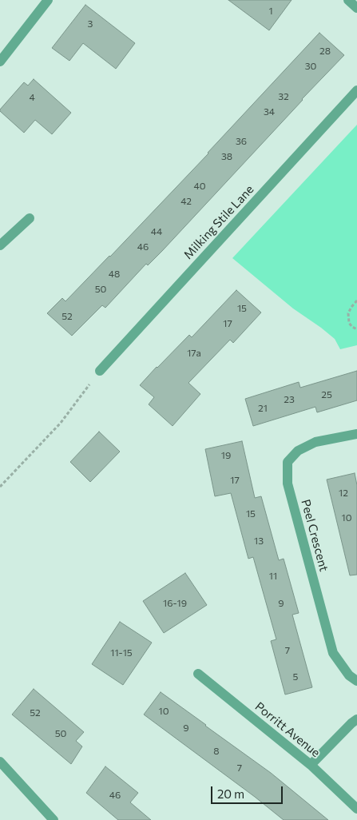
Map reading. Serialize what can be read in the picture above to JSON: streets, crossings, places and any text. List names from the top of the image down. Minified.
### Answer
{"streets":{"street":["Milking Stile Lane","Peel Crescent","Porritt Avenue"]},"house_numbers":["1","3","28","30","32","4","34","36","38","40","42","44","46","48","50","15","52","17","17a","25","23","21","19","17","12","15","10","13","11","16-19","9","7","11-15","5","10","52","9","50","8","7","46"],"scale_bar":"20 m"}
